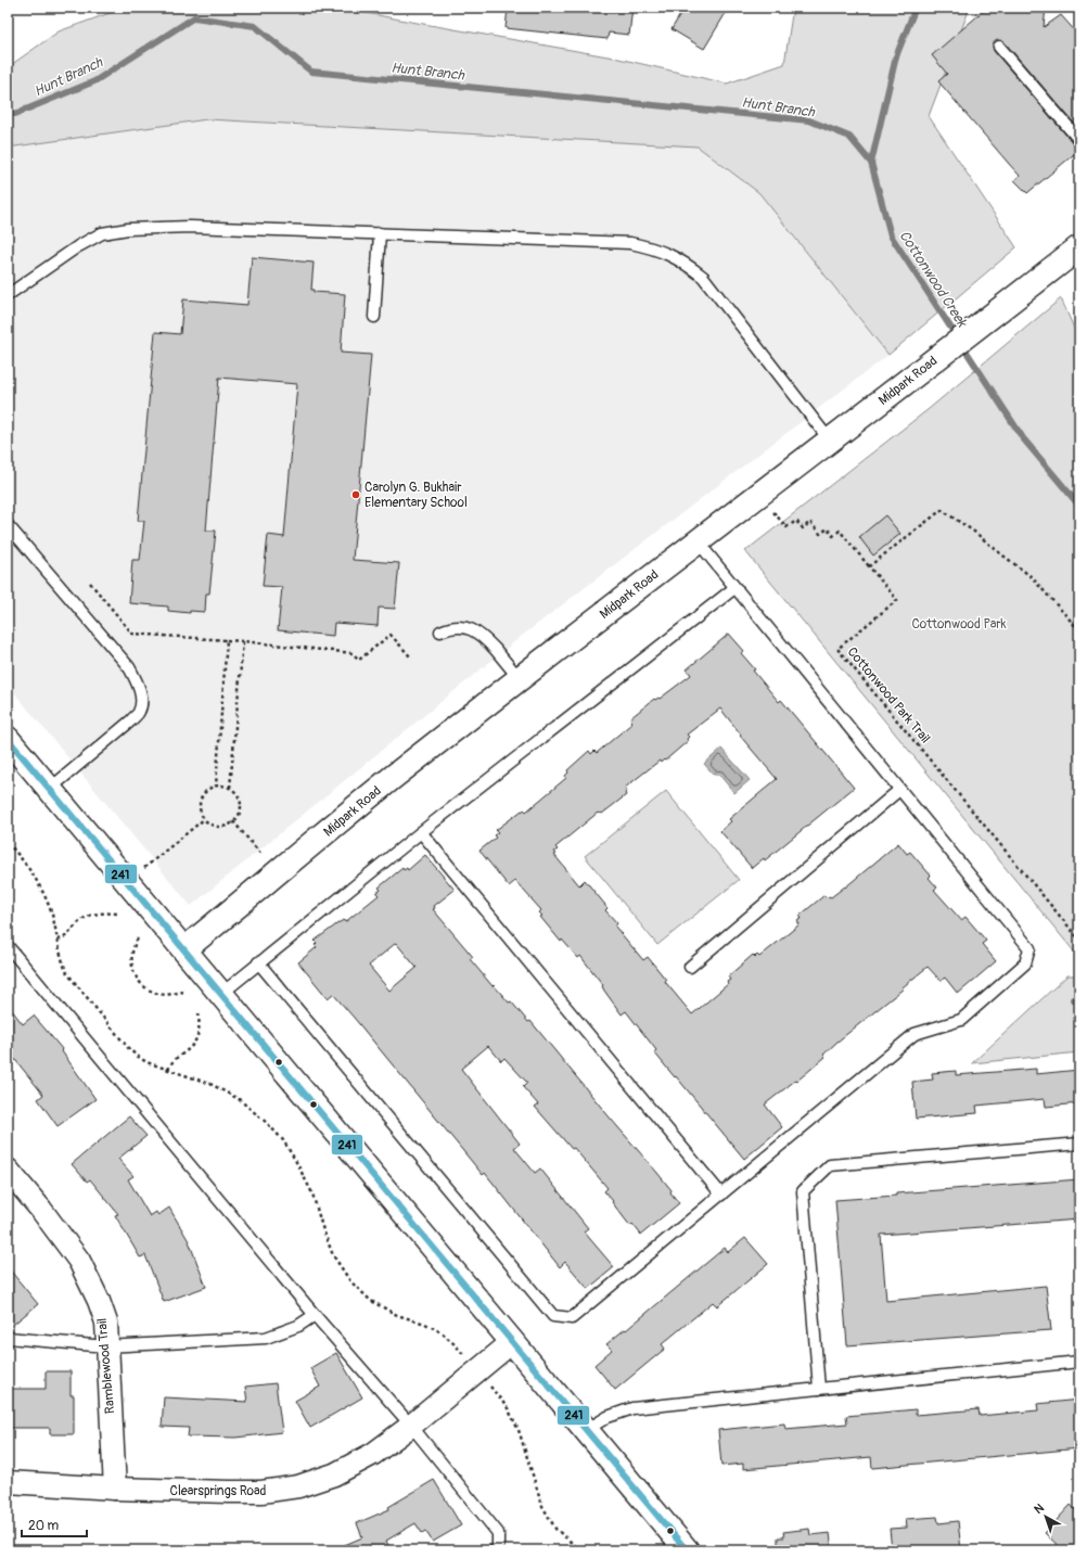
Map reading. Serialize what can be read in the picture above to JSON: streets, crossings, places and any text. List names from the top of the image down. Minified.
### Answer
{"streets":{"street":["Midpark Road","Ramblewood Trail","Clearsprings Road"],"path":["Cottonwood Park Trail"]},"crossings":[["Ramblewood Trail","Clearsprings Road"]],"water":["Hunt Branch","Cottonwood Creek"],"parks":["Cottonwood Park"],"places":["Carolyn G. Bukhair Elementary School"],"lines":["transit line 241"],"scale_bar":"20 m","north":"top left"}
